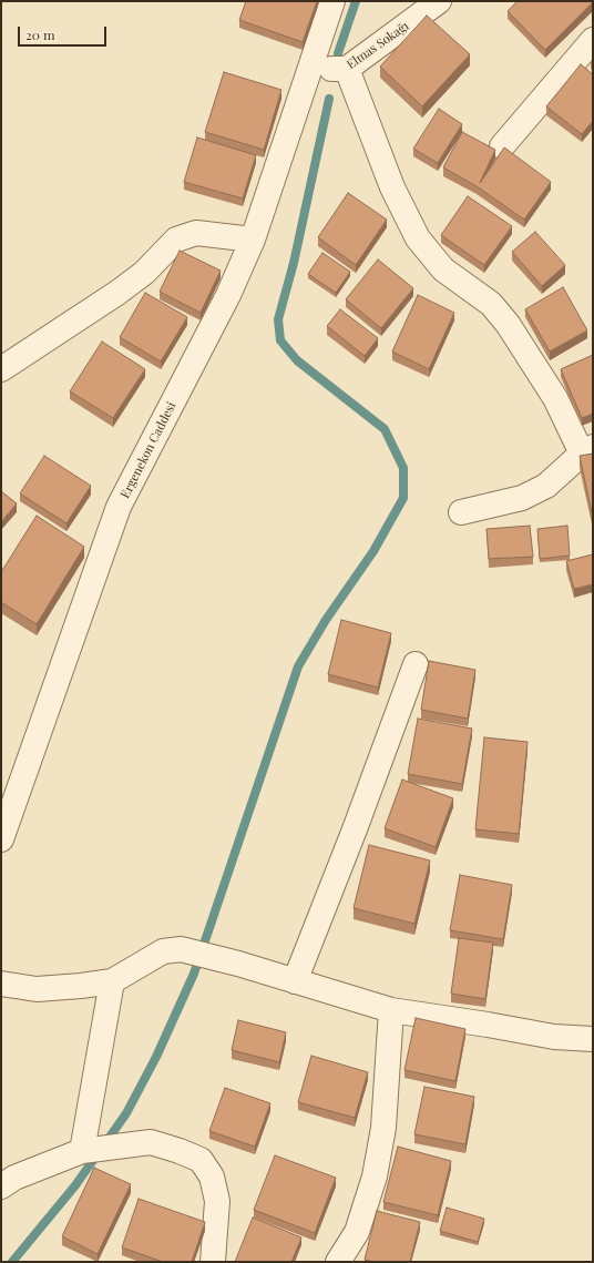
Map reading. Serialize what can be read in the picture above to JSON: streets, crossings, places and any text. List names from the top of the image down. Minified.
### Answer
{"streets":{"street":["Elmas Sokağı","Ergenekon Caddesi"]},"crossings":[["Elmas Sokağı","Ergenekon Caddesi"]],"scale_bar":"20 m"}
